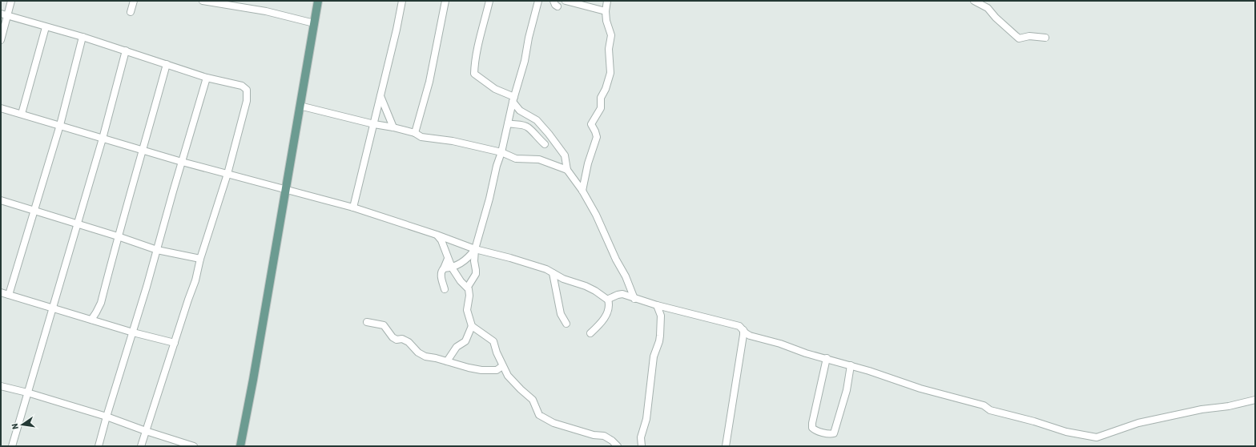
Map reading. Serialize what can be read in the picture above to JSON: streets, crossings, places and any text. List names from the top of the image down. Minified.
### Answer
{"north":"left"}
